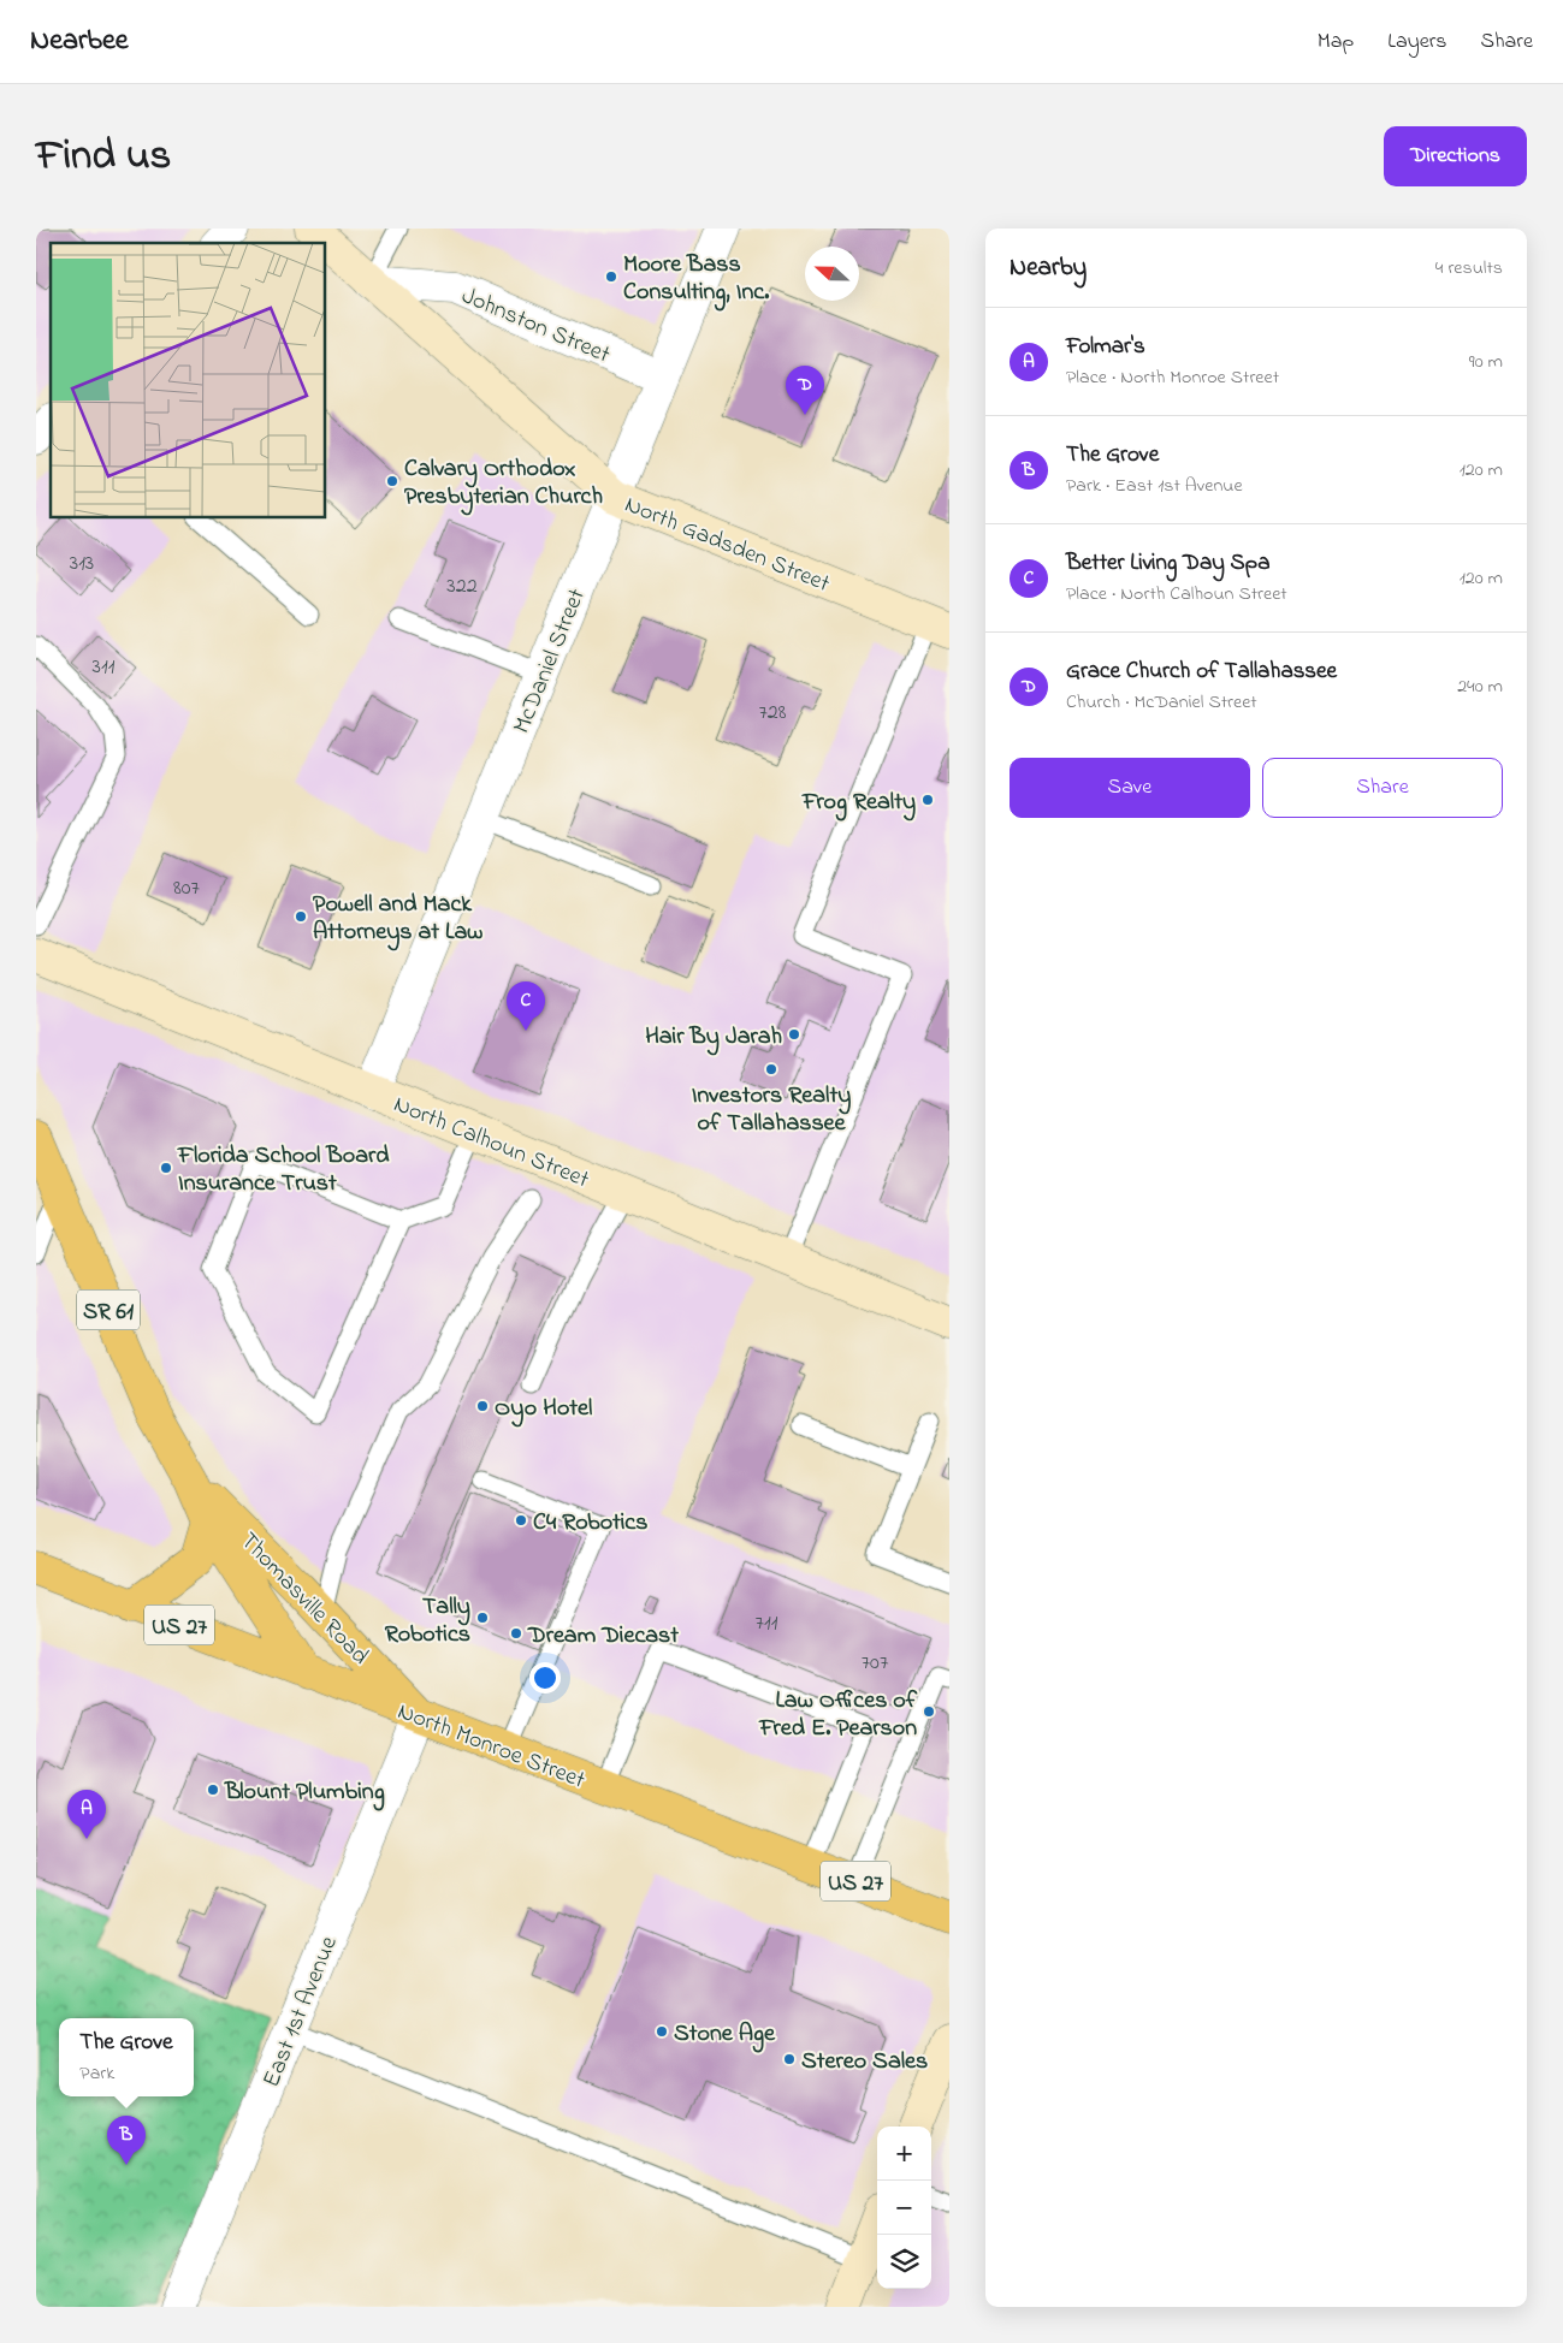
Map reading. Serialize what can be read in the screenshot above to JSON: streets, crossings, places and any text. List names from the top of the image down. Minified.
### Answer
{"streets":{"main road":["SR 61","Thomasville Road","US 27","North Monroe Street"],"street":["Johnston Street","North Gadsden Street","McDaniel Street","North Calhoun Street","East 1st Avenue"]},"crossings":[["Johnston Street","North Gadsden Street"],["Johnston Street","McDaniel Street"],["North Gadsden Street","McDaniel Street"],["McDaniel Street","North Calhoun Street"],["Thomasville Road","North Monroe Street"],["Thomasville Road","East 1st Avenue"],["North Monroe Street","East 1st Avenue"]],"places":["Moore Bass Consulting, Inc.","Calvary Orthodox Presbyterian Church","Frog Realty","Powell and Mack Attorneys at Law","Hair By Jarah","Investors Realty of Tallahassee","Florida School Board Insurance Trust","Oyo Hotel","C4 Robotics","Tally Robotics","Dream Diecast","Law Offices of Fred E. Pearson","Blount Plumbing","Stone Age","Stereo Sales"],"house_numbers":["313","322","311","728","807","711","707"],"north":"left","page":{"header":"Nearbee","nav":["Map","Layers","Share"],"title":"Find us","buttons":["Directions",["Save","Share"]],"heading":["Nearby","4 results"],"list":[{"mark":"A","name":"Folmar's","note":"Place · North Monroe Street","value":"90 m"},{"mark":"B","name":"The Grove","note":"Park · East 1st Avenue","value":"120 m"},{"mark":"C","name":"Better Living Day Spa","note":"Place · North Calhoun Street","value":"120 m"},{"mark":"D","name":"Grace Church of Tallahassee","note":"Church · McDaniel Street","value":"240 m"}],"pins":["D","C","A","B"],"popup":["The Grove","Park"],"map_buttons":["+","−"]}}
